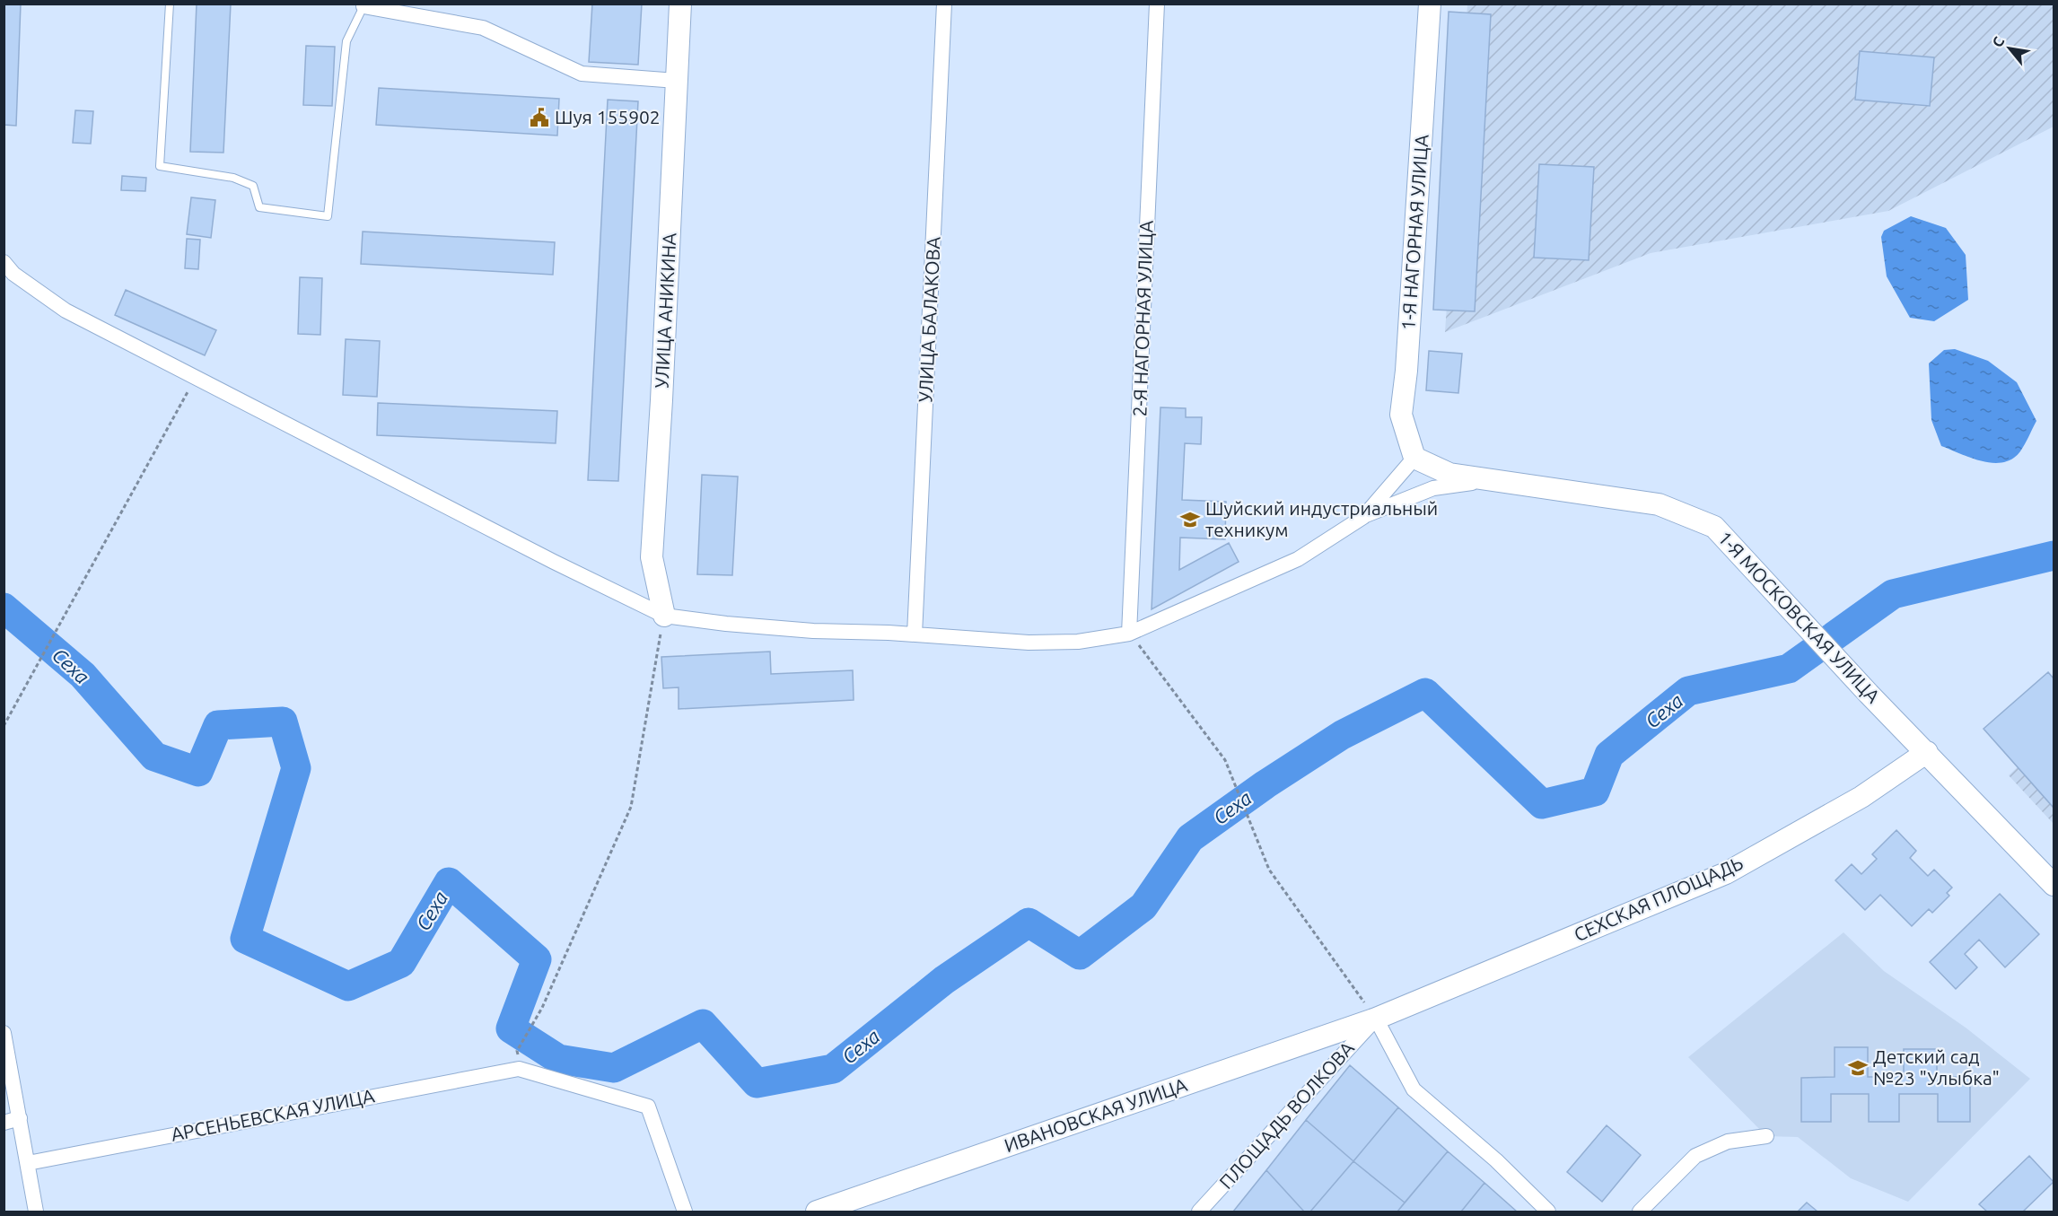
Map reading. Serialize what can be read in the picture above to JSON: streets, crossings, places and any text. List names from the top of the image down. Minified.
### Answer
{"streets":{"street":["1-Я НАГОРНАЯ УЛИЦА","УЛИЦА АНИКИНА","2-Я НАГОРНАЯ УЛИЦА","УЛИЦА БАЛАКОВА","1-Я МОСКОВСКАЯ УЛИЦА","СЕХСКАЯ ПЛОЩАДЬ","АРСЕНЬЕВСКАЯ УЛИЦА","ИВАНОВСКАЯ УЛИЦА","ПЛОЩАДЬ ВОЛКОВА"]},"crossings":[["1-Я НАГОРНАЯ УЛИЦА","1-Я МОСКОВСКАЯ УЛИЦА"],["1-Я МОСКОВСКАЯ УЛИЦА","СЕХСКАЯ ПЛОЩАДЬ"],["СЕХСКАЯ ПЛОЩАДЬ","ИВАНОВСКАЯ УЛИЦА"],["СЕХСКАЯ ПЛОЩАДЬ","ПЛОЩАДЬ ВОЛКОВА"],["ИВАНОВСКАЯ УЛИЦА","ПЛОЩАДЬ ВОЛКОВА"]],"water":["Сеха"],"places":{"public building":["Шуя 155902"],"school or university":["Шуйский индустриальный техникум","Детский сад №23 \"Улыбка\""]},"north":"top left"}
